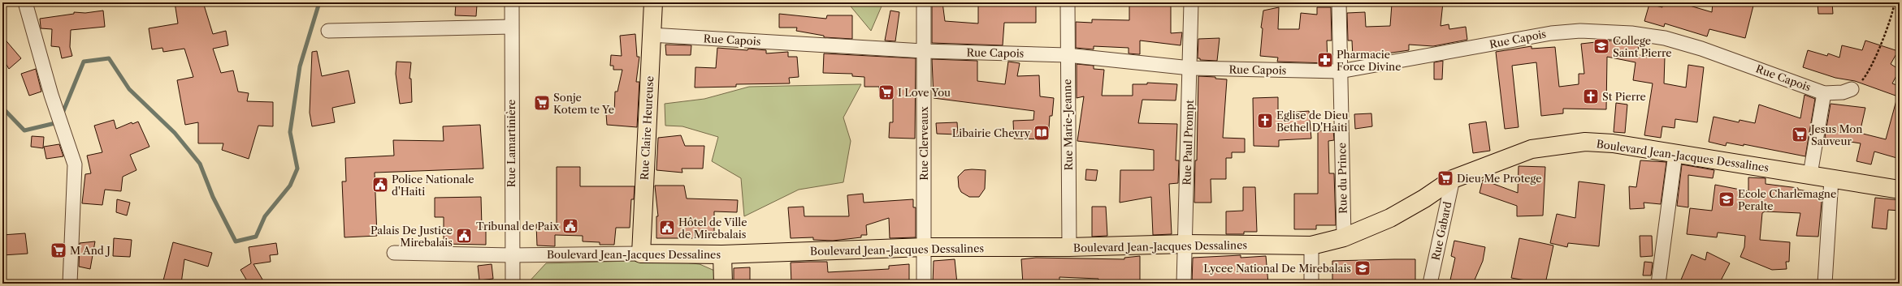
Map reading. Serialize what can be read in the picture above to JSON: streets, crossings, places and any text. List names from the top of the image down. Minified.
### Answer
{"streets":{"main road":["Rue Claire Heureuse","Boulevard Jean-Jacques Dessalines"],"street":["Rue Capois","Rue Marie-Jeanne","Rue Paul Prompt","Rue Lamartinière","Rue Clerveaux","Rue du Prince","Rue Gabard"]},"crossings":[["Rue Capois","Rue Marie-Jeanne"],["Rue Capois","Rue Claire Heureuse"],["Rue Capois","Rue Paul Prompt"],["Rue Capois","Rue Clerveaux"],["Rue Capois","Rue du Prince"],["Rue Marie-Jeanne","Boulevard Jean-Jacques Dessalines"],["Rue Claire Heureuse","Boulevard Jean-Jacques Dessalines"],["Rue Paul Prompt","Boulevard Jean-Jacques Dessalines"],["Rue Lamartinière","Boulevard Jean-Jacques Dessalines"],["Rue Clerveaux","Boulevard Jean-Jacques Dessalines"],["Boulevard Jean-Jacques Dessalines","Rue du Prince"],["Boulevard Jean-Jacques Dessalines","Rue Gabard"]],"places":{"school or university":["College Saint Pierre","Ecole Charlemagne Peralte","Lycee National De Mirebalais"],"pharmacy":["Pharmacie Force Divine"],"supermarket":["I Love You","Sonje Kotem te Ye","Jesus Mon Sauveur","Dieu Me Protege","M And J"],"church":["St Pierre","Eglise de Dieu Bethel D'Haiti"],"library":["Libairie Chevry"],"public building":["Police Nationale d'Haiti","Tribunal de Paix","Hôtel de Ville de Mirebalais","Palais De Justice Mirebalais"]}}
